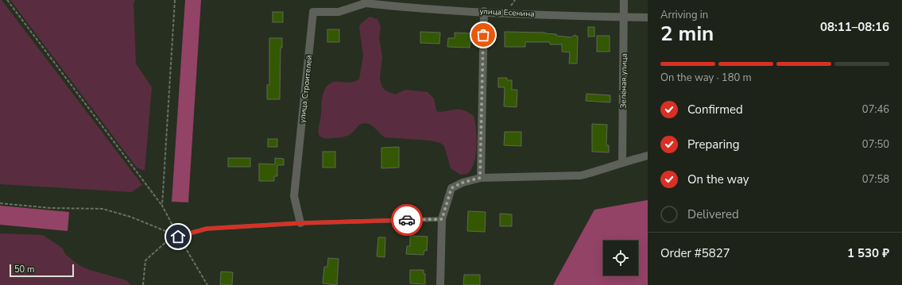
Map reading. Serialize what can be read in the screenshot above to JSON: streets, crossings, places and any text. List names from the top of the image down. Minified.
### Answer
{"streets":{"street":["улица Есенина","Зелёная улица","улица Строителей"]},"crossings":[["улица Есенина","Зелёная улица"],["улица Есенина","улица Строителей"]],"scale_bar":"50 m","page":{"heading":["2 min","Arriving in","08:11–08:16"],"panel":["Order #5827","1 530 ₽"],"bar":"On the way · 180 m","list":[["Confirmed","07:46"],["Preparing","07:50"],["On the way","07:58"],"Delivered"],"scale":"50 m"}}
